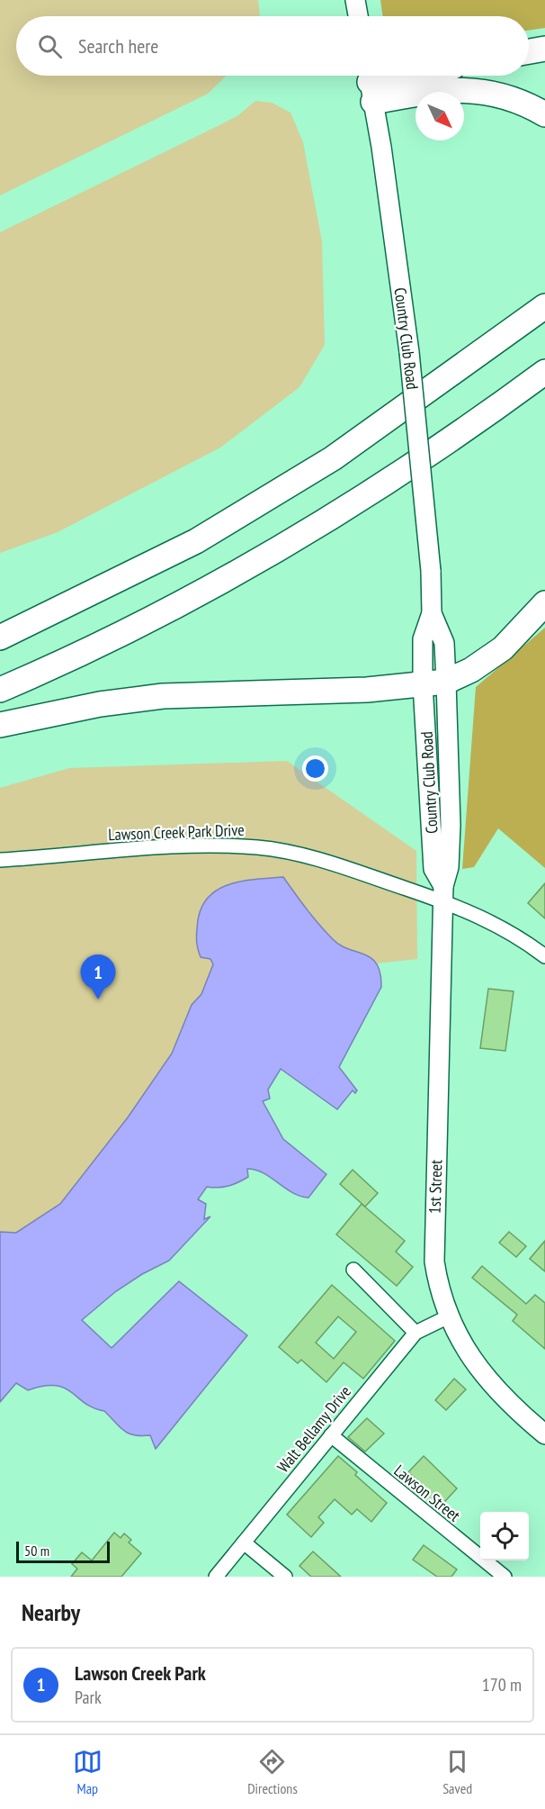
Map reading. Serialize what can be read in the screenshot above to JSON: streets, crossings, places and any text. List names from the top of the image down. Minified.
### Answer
{"streets":{"main road":["Country Club Road","1st Street"],"street":["Lawson Creek Park Drive","Walt Bellamy Drive","Lawson Street"]},"crossings":[["Country Club Road","Lawson Creek Park Drive"],["Country Club Road","1st Street"],["Lawson Creek Park Drive","1st Street"],["1st Street","Walt Bellamy Drive"],["Walt Bellamy Drive","Lawson Street"]],"scale_bar":"50 m","north":"bottom right","page":{"search":"Search here","pins":"1","scale":"50 m","heading":"Nearby","list":[{"mark":"1","name":"Lawson Creek Park","note":"Park","value":"170 m"}],"nav":["Map","Directions","Saved"]}}
